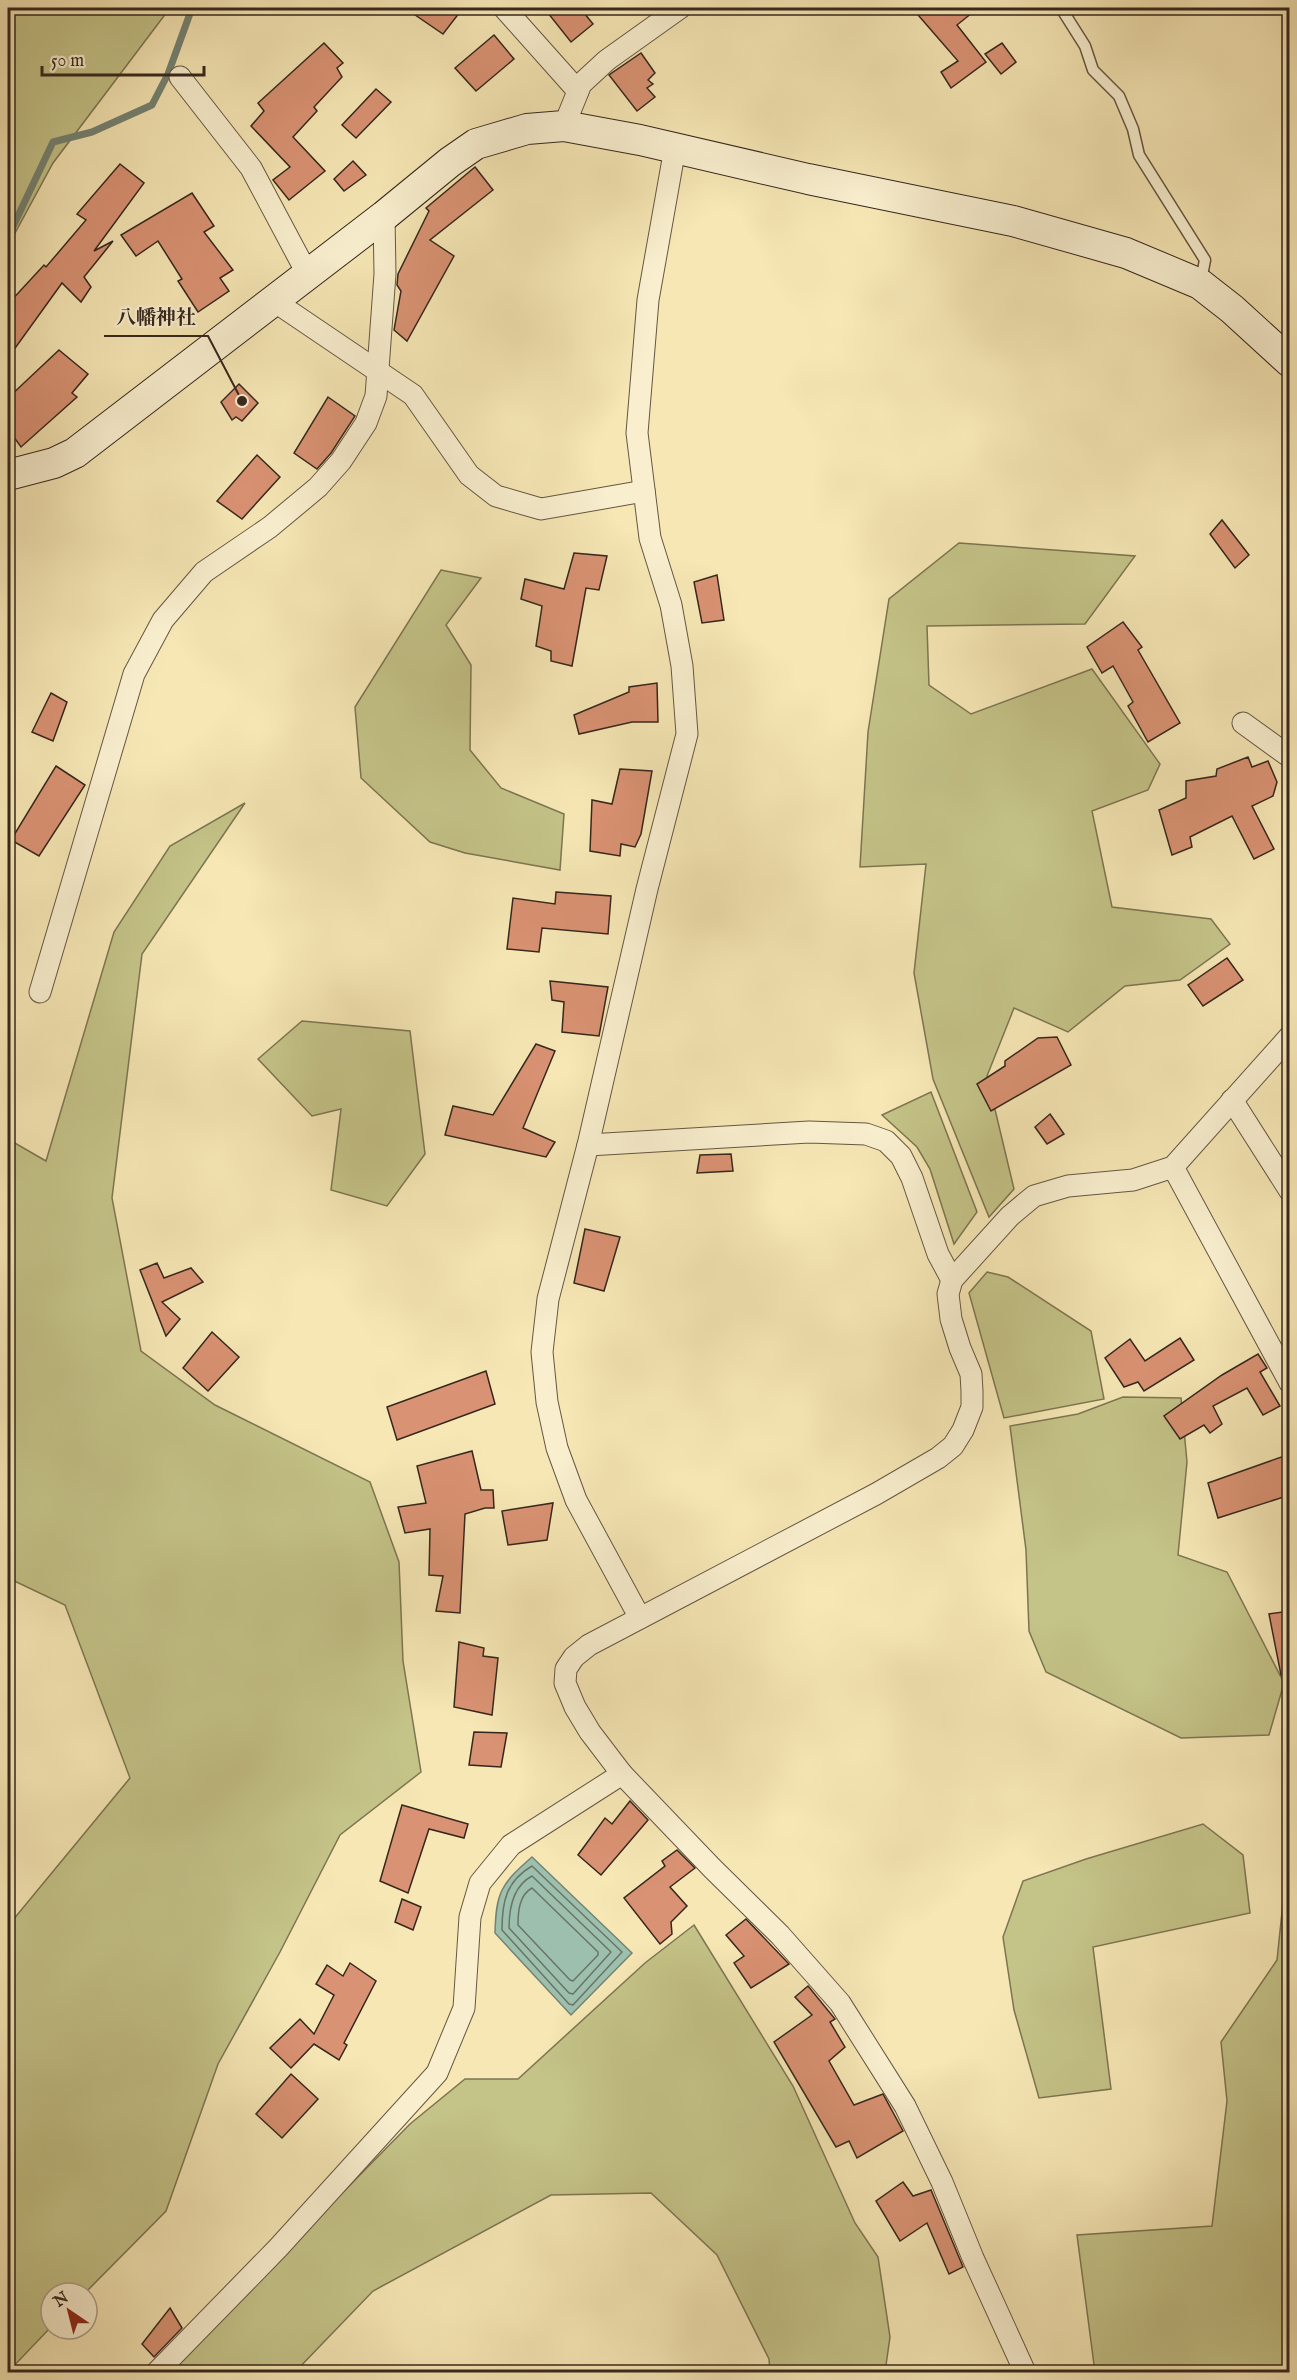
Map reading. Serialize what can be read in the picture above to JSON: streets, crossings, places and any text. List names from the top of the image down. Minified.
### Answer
{"places":["八幡神社"],"scale_bar":"50 m","north":"top left"}
